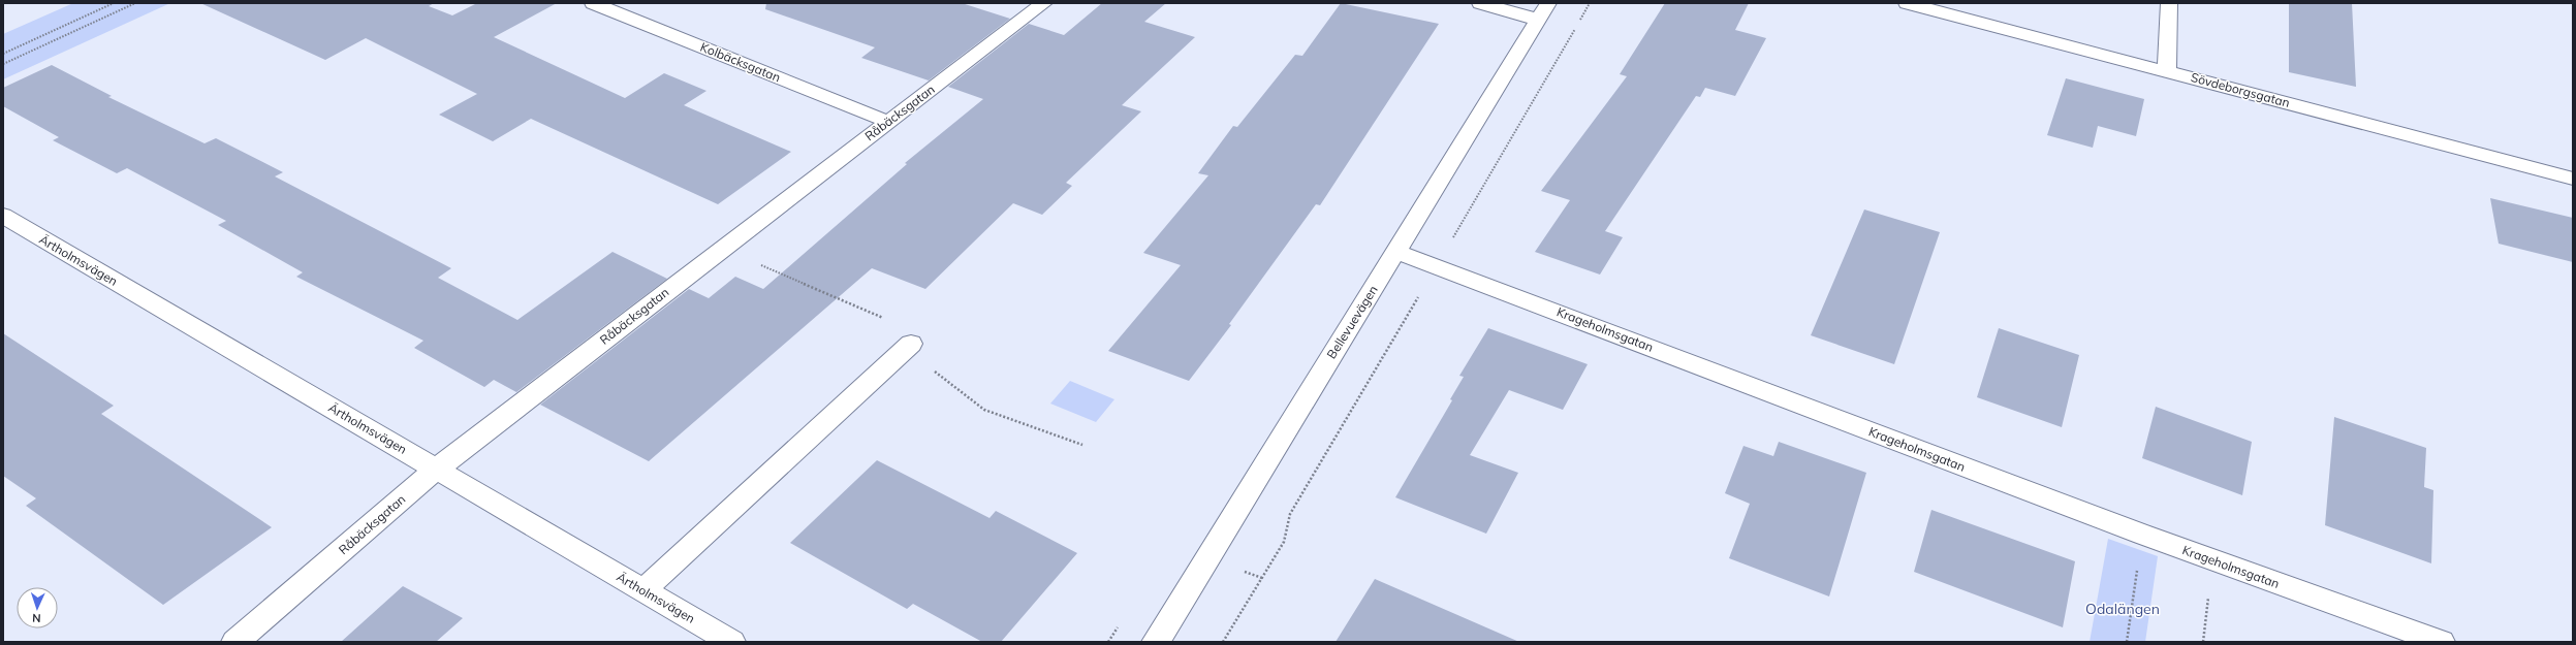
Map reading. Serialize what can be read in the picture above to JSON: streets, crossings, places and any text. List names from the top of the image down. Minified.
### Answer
{"streets":{"street":["Kolbäcksgatan","Sövdeborgsgatan","Råbäcksgatan","Ärtholmsvägen","Bellevuevägen","Krageholmsgatan"]},"crossings":[["Kolbäcksgatan","Råbäcksgatan"],["Råbäcksgatan","Ärtholmsvägen"],["Bellevuevägen","Krageholmsgatan"]],"parks":["Odalängen"],"north":"bottom"}
